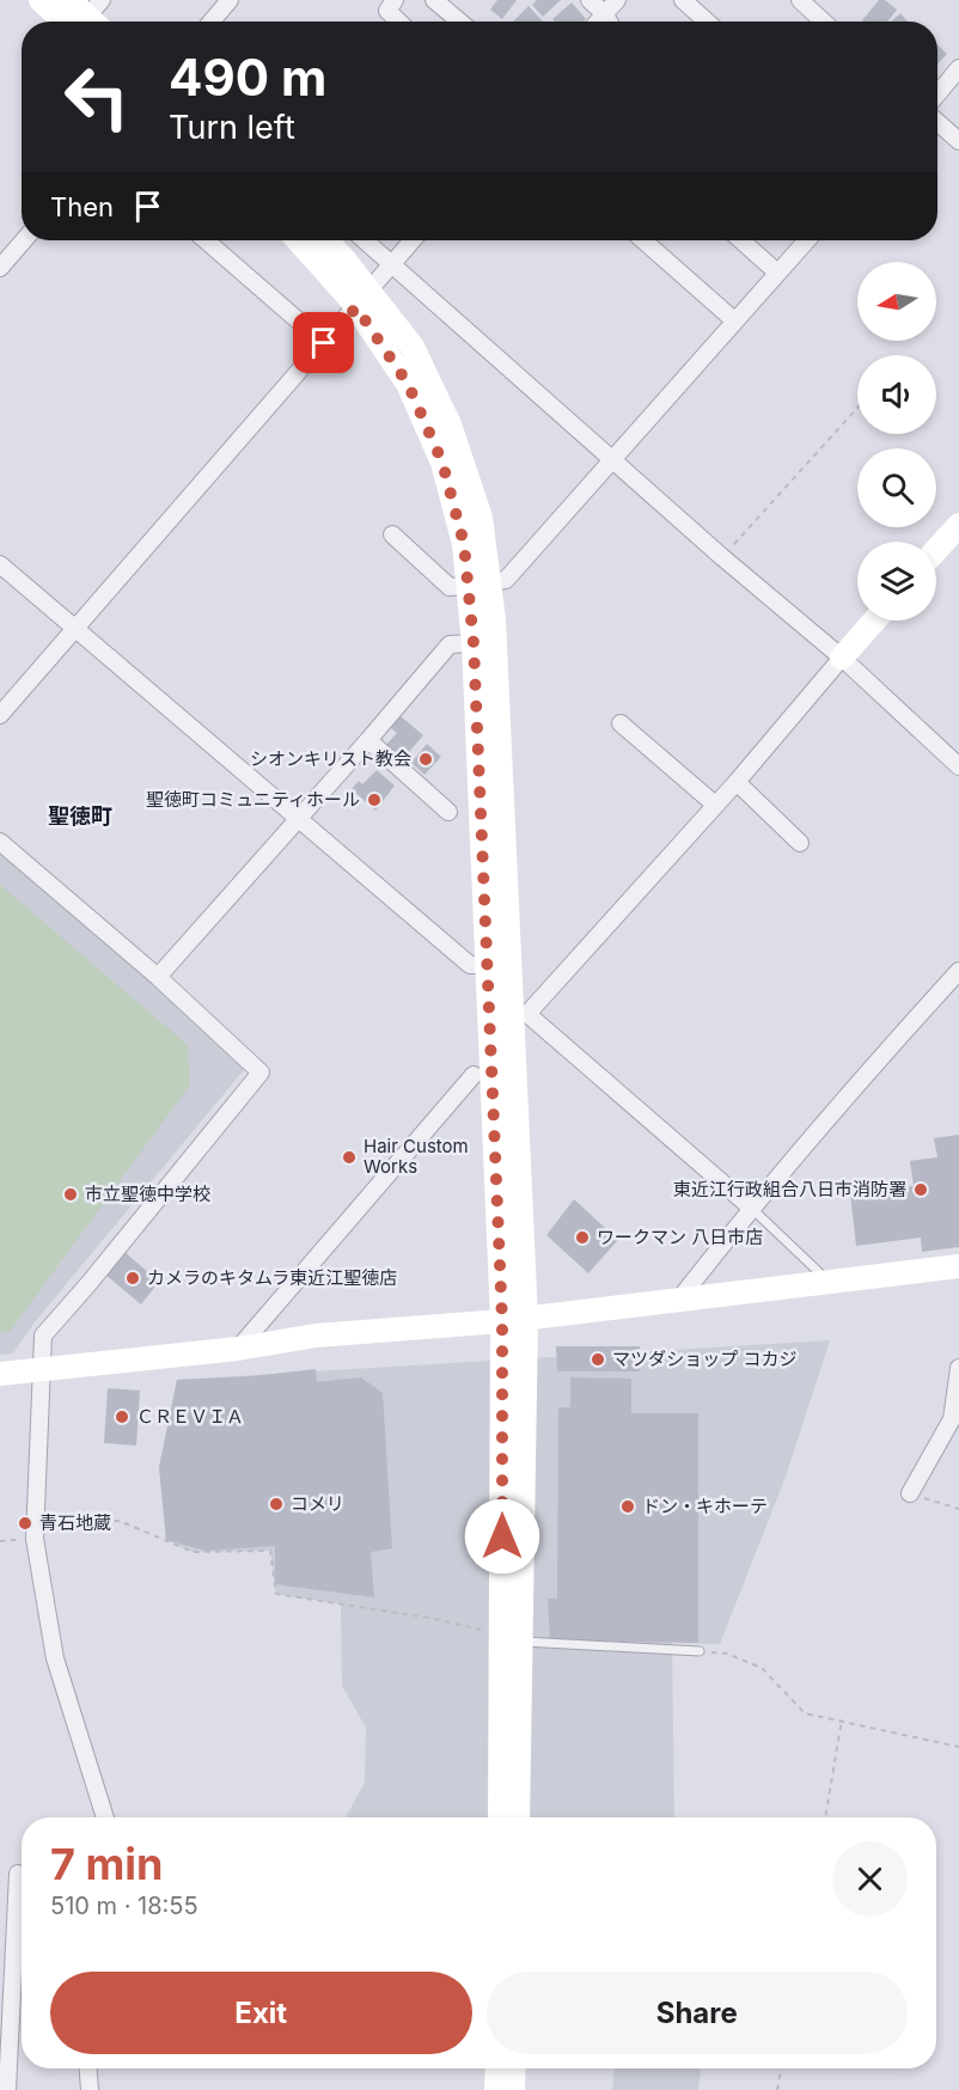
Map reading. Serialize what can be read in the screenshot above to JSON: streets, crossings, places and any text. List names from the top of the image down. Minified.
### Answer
{"districts":["聖徳町"],"places":["シオンキリスト教会","聖徳町コミュニティホール","Hair Custom Works","東近江行政組合八日市消防署","市立聖徳中学校","ワークマン 八日市店","カメラのキタムラ東近江聖徳店","マツダショップ コカジ","ＣＲＥＶＩＡ","コメリ","ドン・キホーテ","青石地蔵"],"north":"left","page":{"turn":["490 m","Turn left"],"then":"Then","heading":["7 min","510 m · 18:55"],"buttons":["Exit","Share"]}}
